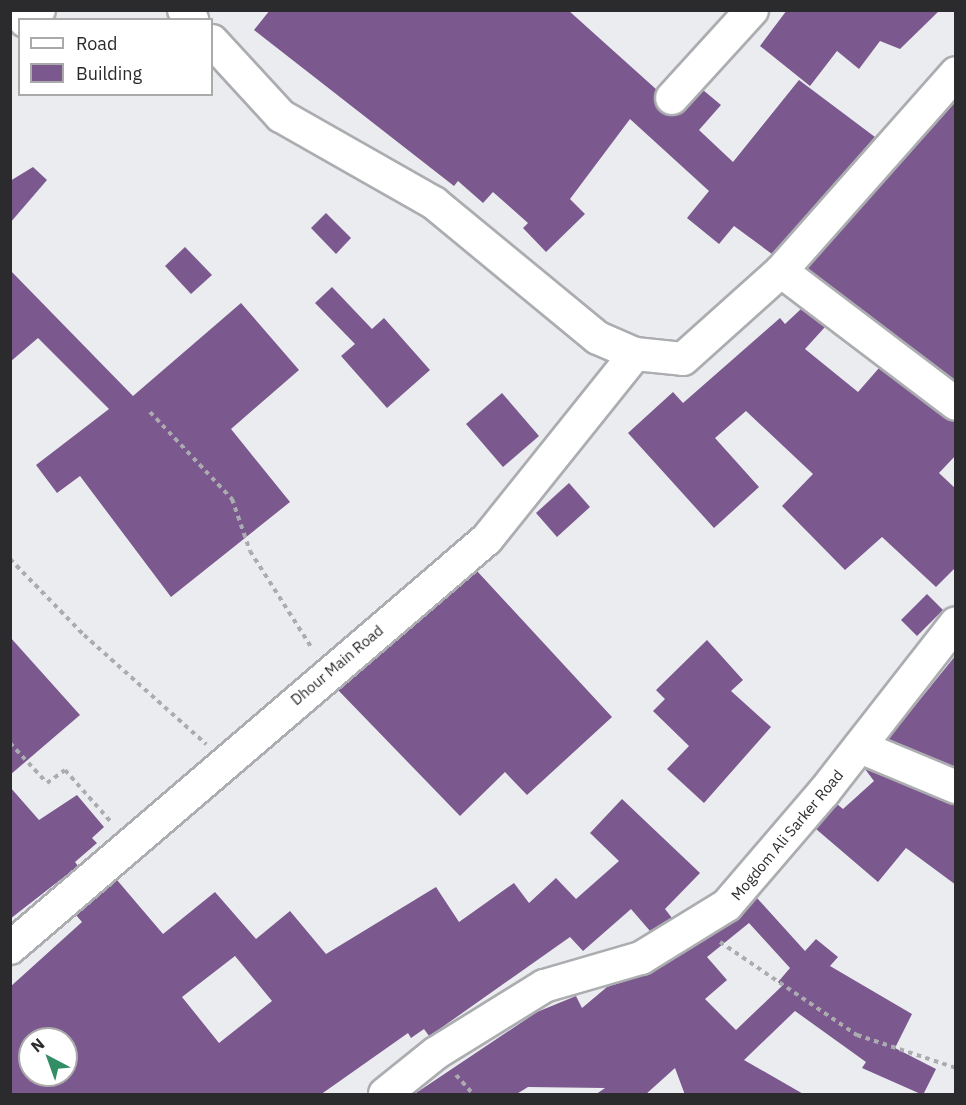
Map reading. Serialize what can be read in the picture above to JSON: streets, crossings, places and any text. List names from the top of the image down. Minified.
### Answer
{"streets":{"street":["Dhour Main Road","Mogdom Ali Sarker Road"]},"legend":["Road","Building"],"north":"top left"}
